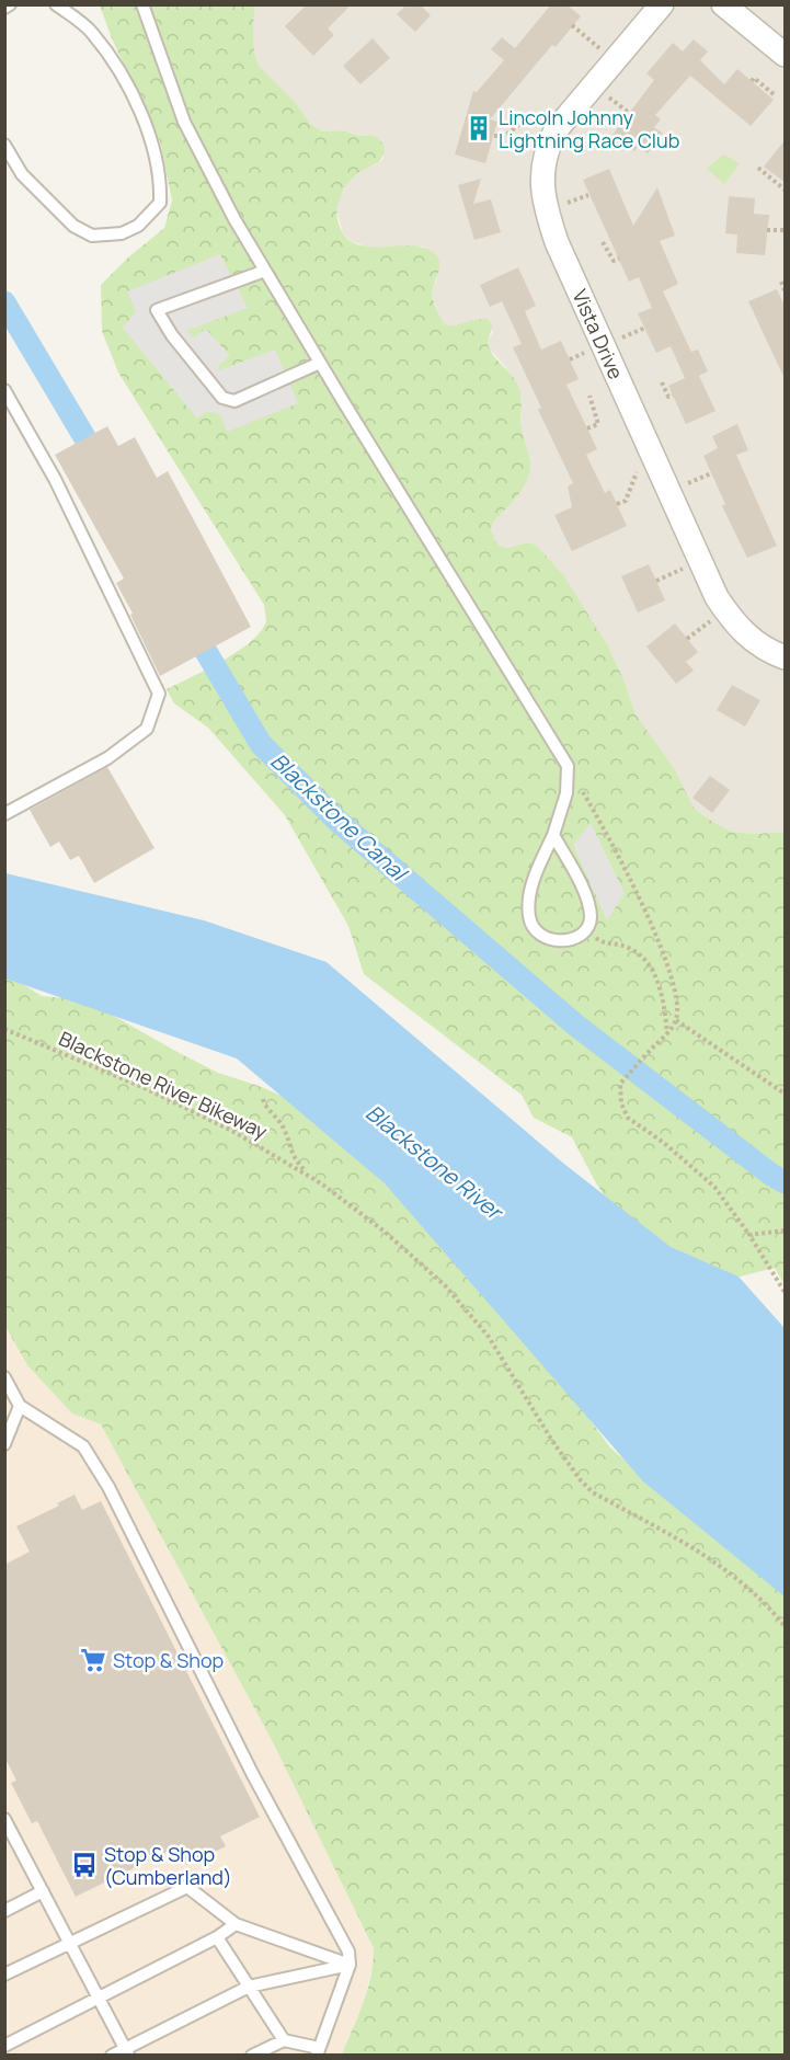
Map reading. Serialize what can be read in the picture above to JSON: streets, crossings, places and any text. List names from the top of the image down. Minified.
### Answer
{"streets":{"street":["Vista Drive"],"path":["Blackstone River Bikeway"]},"water":["Blackstone Canal","Blackstone River"],"places":{"building":["Lincoln Johnny Lightning Race Club"],"supermarket":["Stop & Shop"],"bus stop":["Stop & Shop (Cumberland)"]}}
